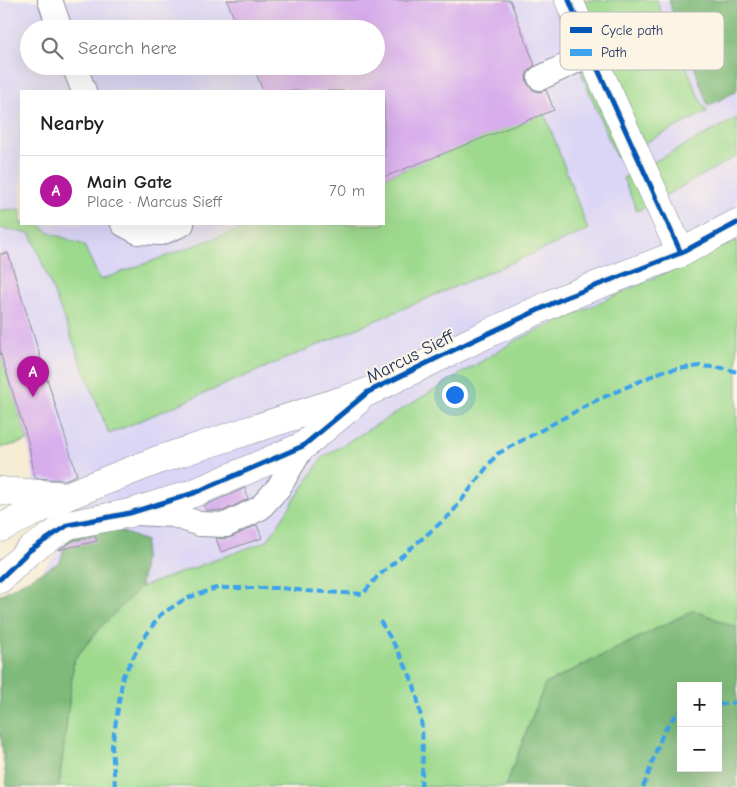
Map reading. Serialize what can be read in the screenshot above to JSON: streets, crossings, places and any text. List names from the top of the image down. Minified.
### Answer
{"streets":{"street":["Marcus Sieff"]},"legend":["Cycle path","Path"],"page":{"search":"Search here","heading":"Nearby","list":[{"mark":"A","name":"Main Gate","note":"Place · Marcus Sieff","value":"70 m"}],"pins":"A","map_buttons":["+","−"]}}
